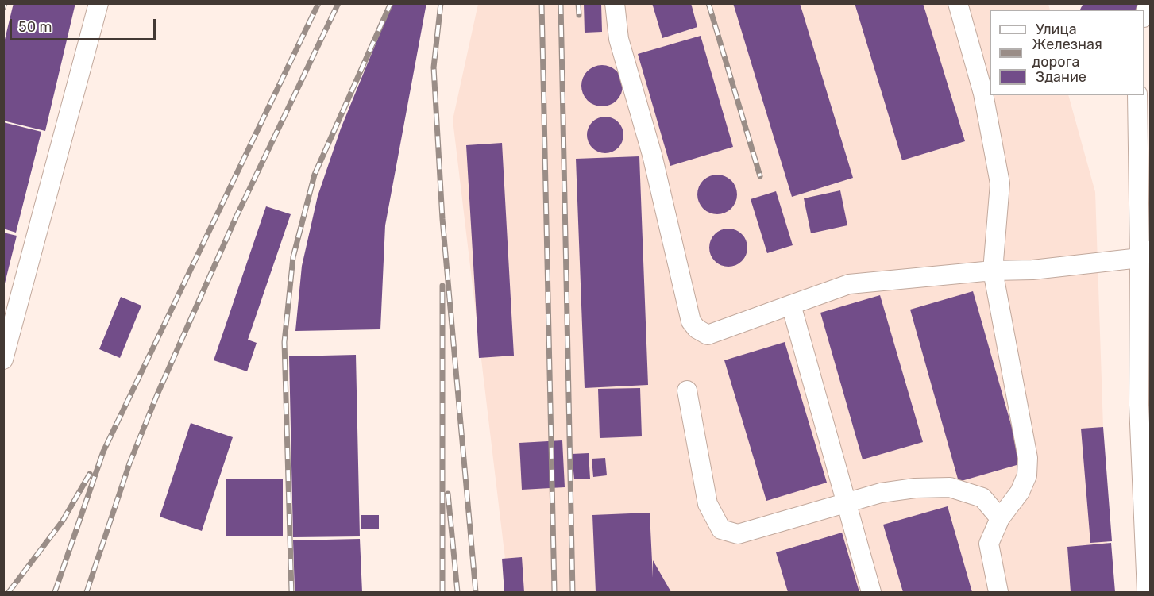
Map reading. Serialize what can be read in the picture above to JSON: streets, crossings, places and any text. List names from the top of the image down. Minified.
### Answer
{"legend":["Улица","Железная дорога","Здание"],"scale_bar":"50 m"}
